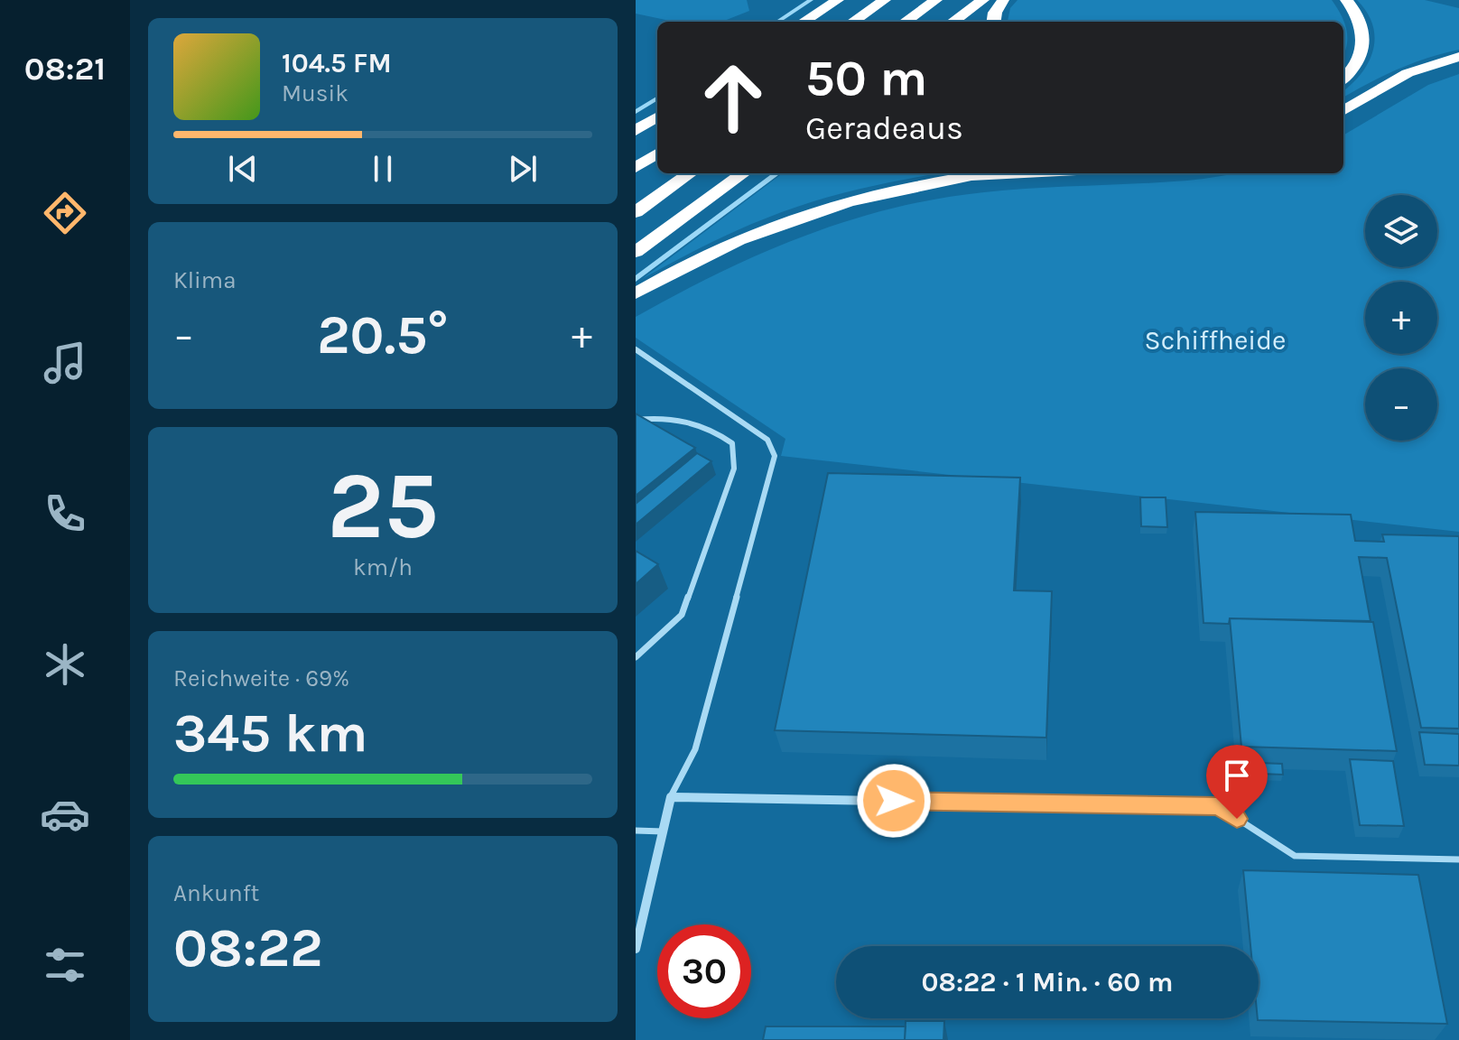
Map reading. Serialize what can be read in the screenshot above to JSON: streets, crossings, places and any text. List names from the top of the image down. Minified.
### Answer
{"parks":["Schiffheide"],"page":{"tabs":"08:21","turn":["50 m","Geradeaus"],"song":["104.5 FM","Musik"],"map_buttons":["+","−"],"tile":["Klima",["25","km/h"],["Reichweite · 69%","345 km"],["Ankunft","08:22"]],"heat":["−","20.5°","+"],"limit":"30","trip":"08:22 · 1 Min. · 60 m"}}
